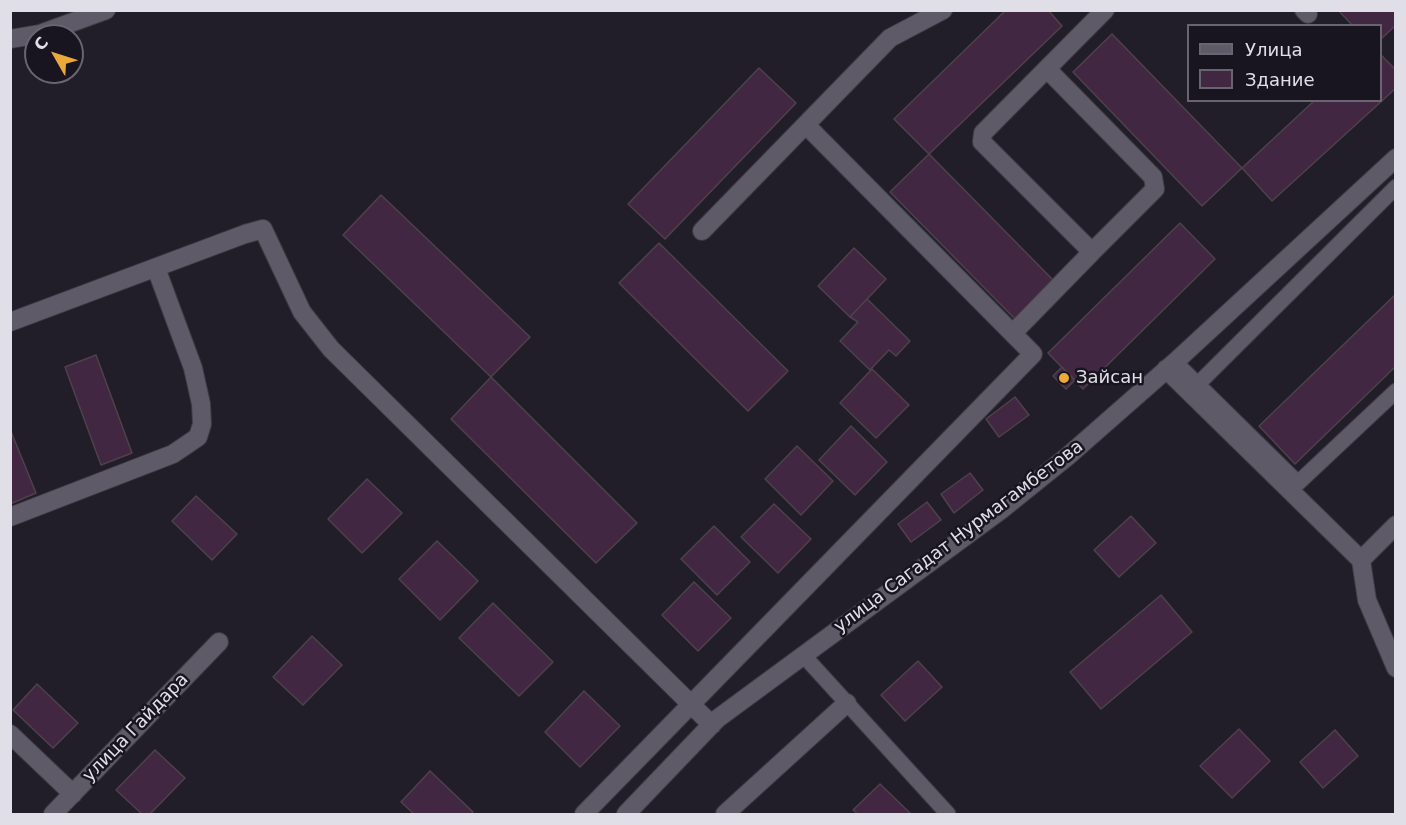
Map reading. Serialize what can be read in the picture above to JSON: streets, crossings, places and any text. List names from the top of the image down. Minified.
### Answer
{"streets":{"street":["улица Сагадат Нурмагамбетова","улица Гайдара"]},"places":["Зайсан"],"legend":["Улица","Здание"],"north":"top left"}
